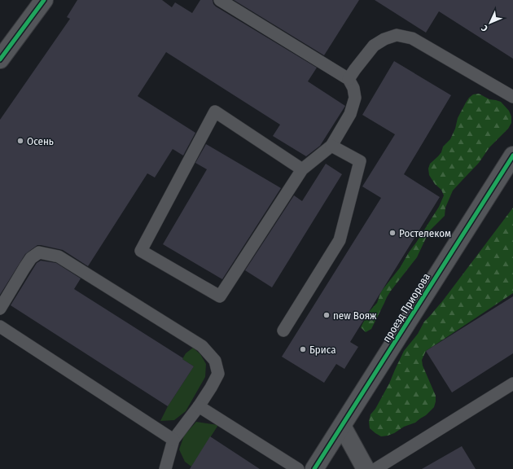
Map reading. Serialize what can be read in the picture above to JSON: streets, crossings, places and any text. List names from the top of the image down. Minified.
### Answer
{"streets":{"street":["проезд Приорова"]},"places":["Осень","Ростелеком","new Вояж","Бриса"],"north":"bottom left"}
